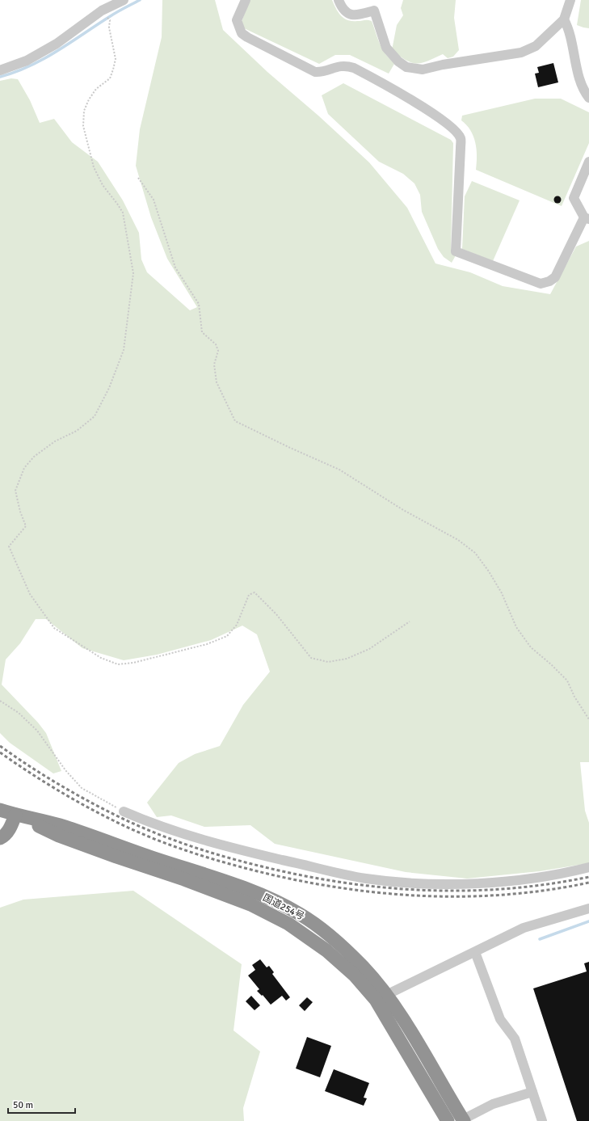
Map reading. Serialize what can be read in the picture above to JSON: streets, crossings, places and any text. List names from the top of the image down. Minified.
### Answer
{"streets":{"highway":["国道254号"]},"scale_bar":"50 m"}
